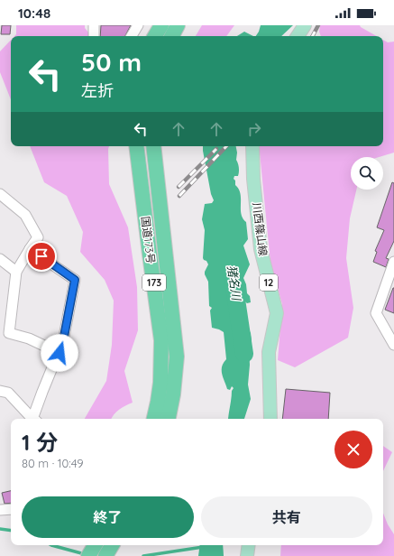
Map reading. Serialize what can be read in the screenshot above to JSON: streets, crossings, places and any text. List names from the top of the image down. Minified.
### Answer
{"streets":{"highway":["国道173号","173"],"main road":["川西篠山線","12"]},"water":["猪名川"],"page":{"status":"10:48","turn":["50 m","左折"],"heading":["1 分","80 m · 10:49"],"buttons":["終了","共有"]}}
